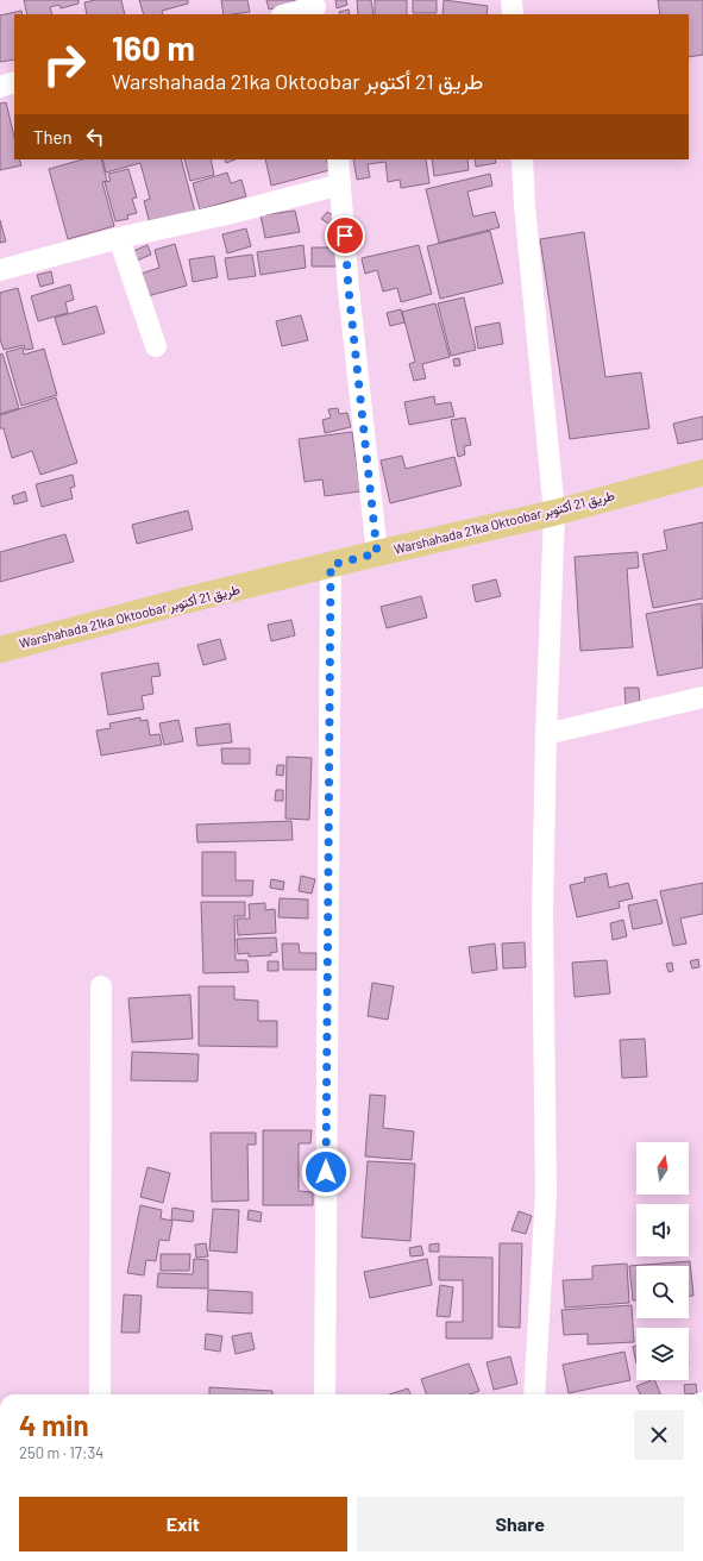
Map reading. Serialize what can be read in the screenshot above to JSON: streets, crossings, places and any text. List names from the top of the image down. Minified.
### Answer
{"streets":{"main road":["Warshahada 21ka Oktoobar طريق 21 أكتوبر"]},"north":"top","page":{"turn":["160 m","Warshahada 21ka Oktoobar طريق 21 أكتوبر"],"then":"Then","heading":["4 min","250 m · 17:34"],"buttons":["Exit","Share"]}}
